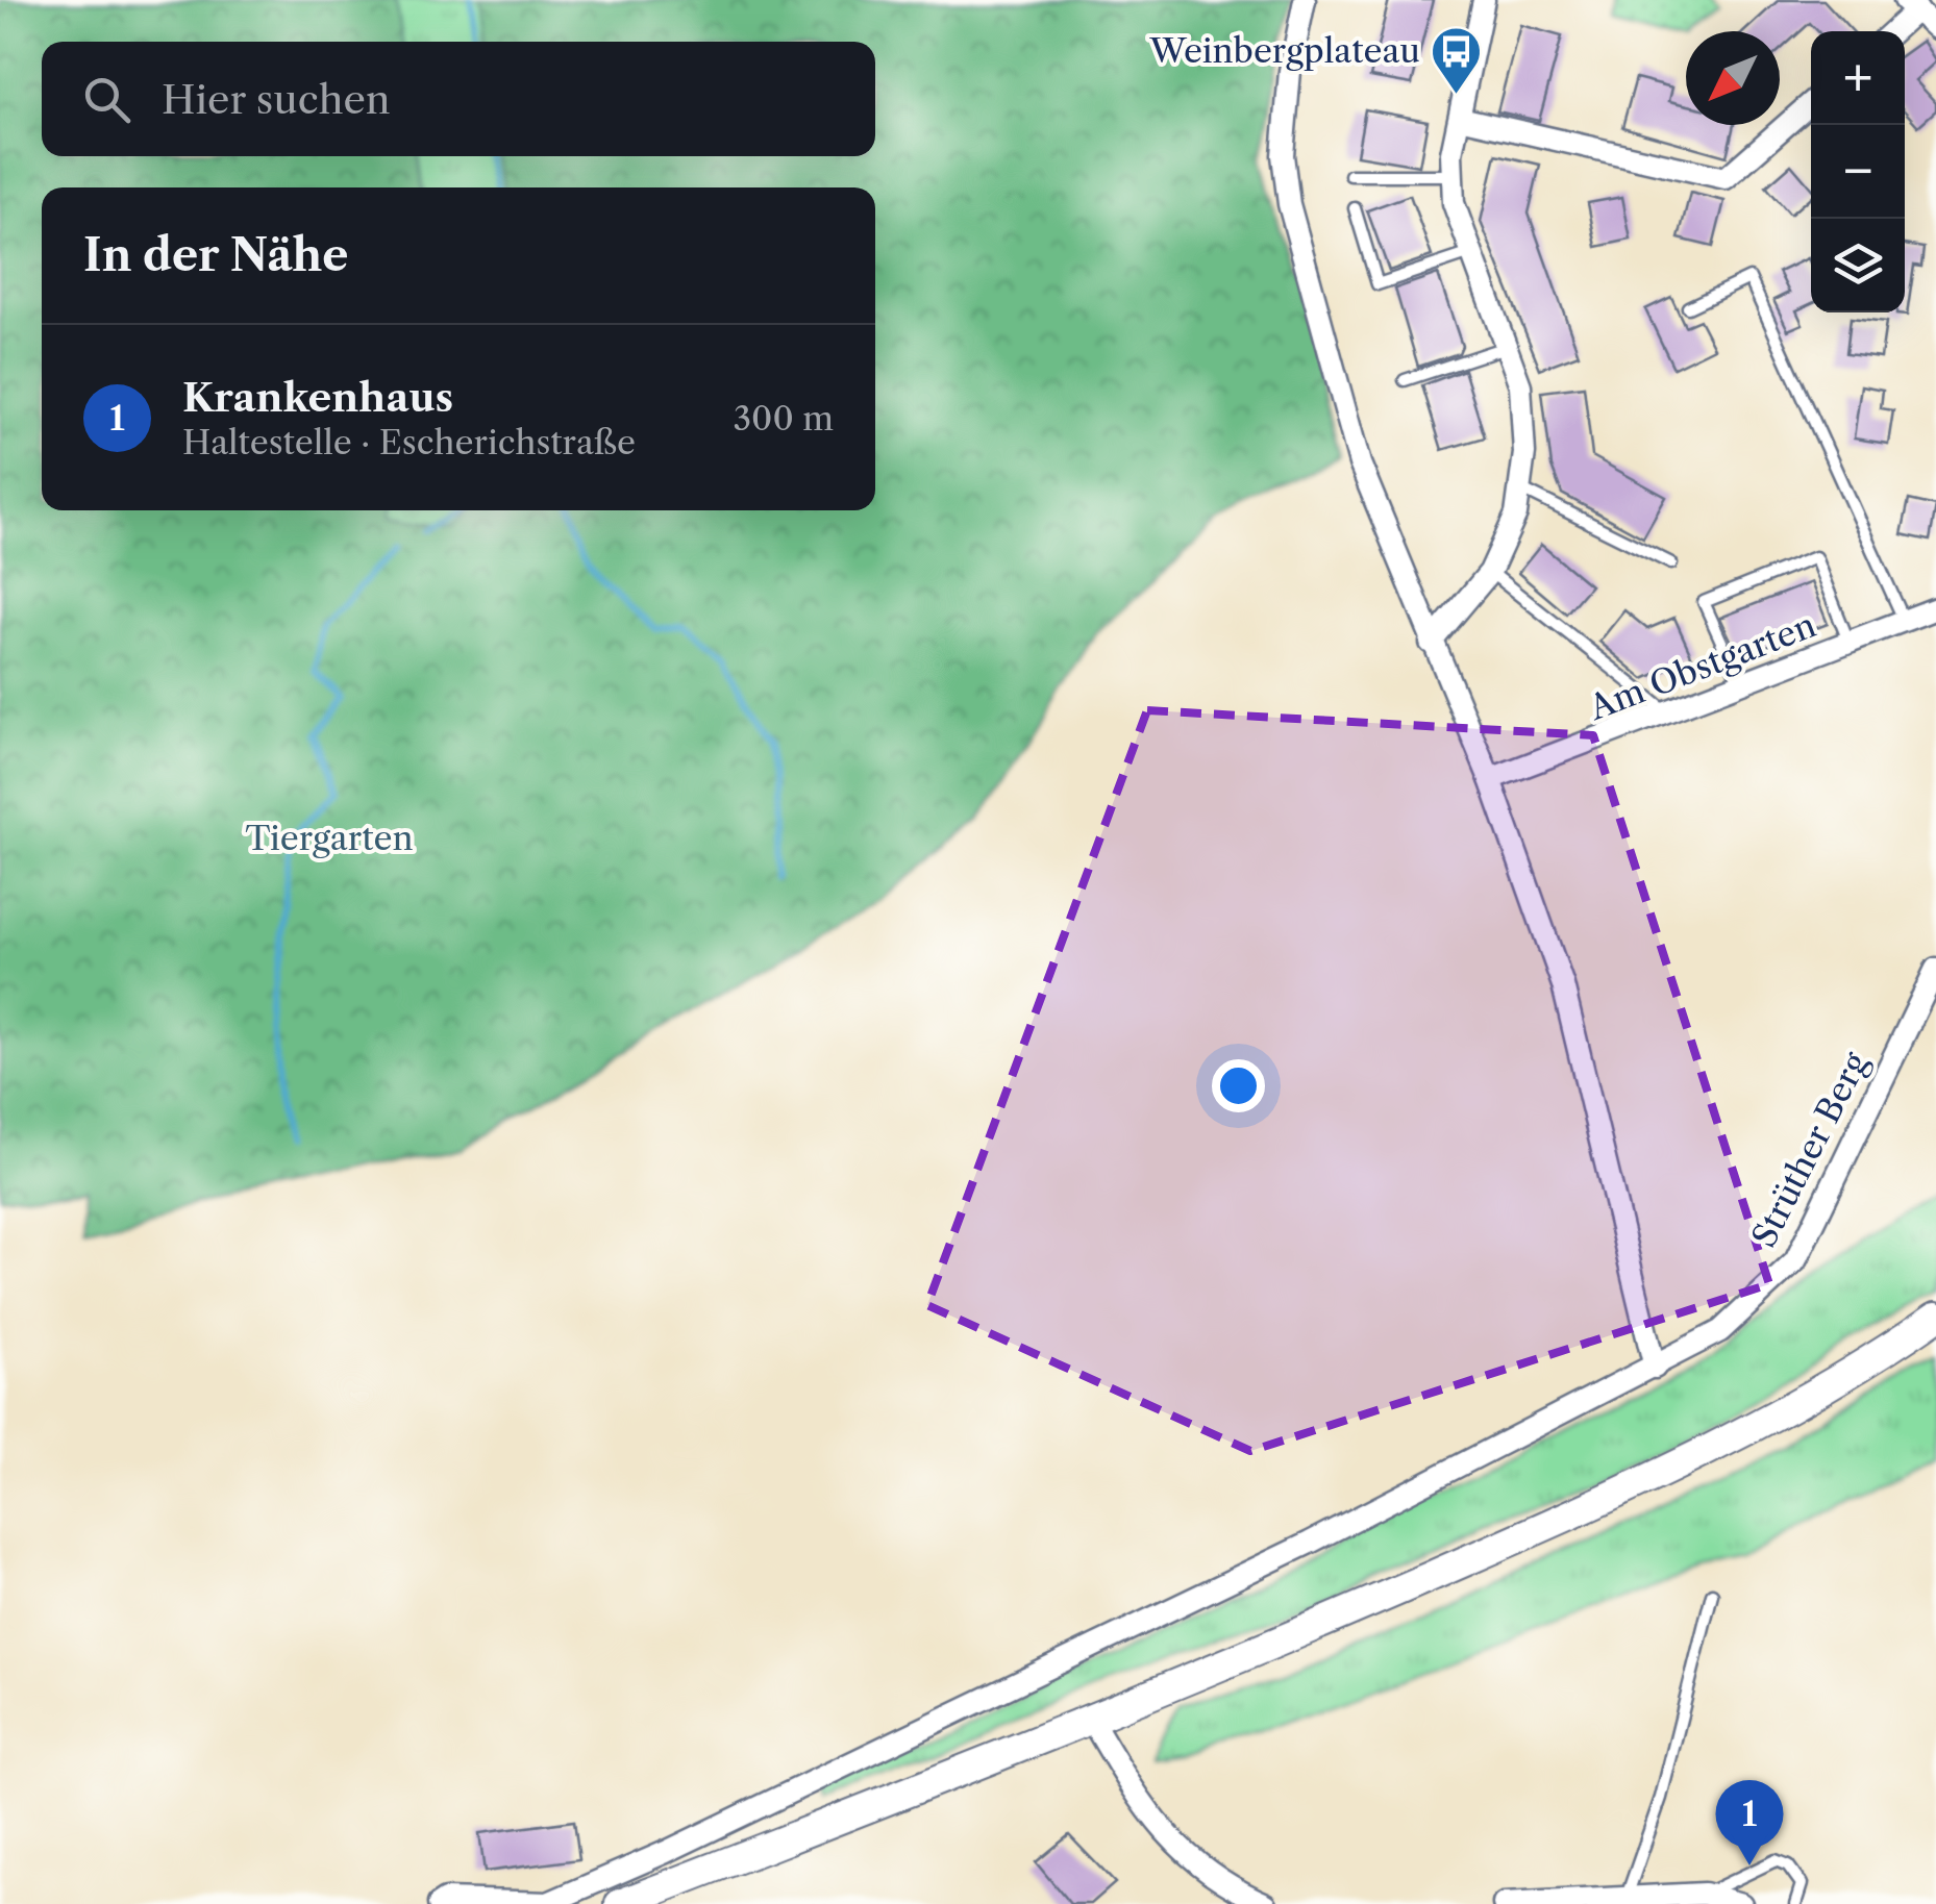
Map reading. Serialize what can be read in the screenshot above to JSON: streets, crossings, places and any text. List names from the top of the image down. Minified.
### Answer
{"streets":{"street":["Am Obstgarten","Strüther Berg"]},"parks":["Tiergarten"],"places":{"bus stop":["Weinbergplateau"]},"north":"bottom left","page":{"map_buttons":["+","−"],"search":"Hier suchen","heading":"In der Nähe","list":[{"mark":"1","name":"Krankenhaus","note":"Haltestelle · Escherichstraße","value":"300 m"}],"pins":"1"}}
